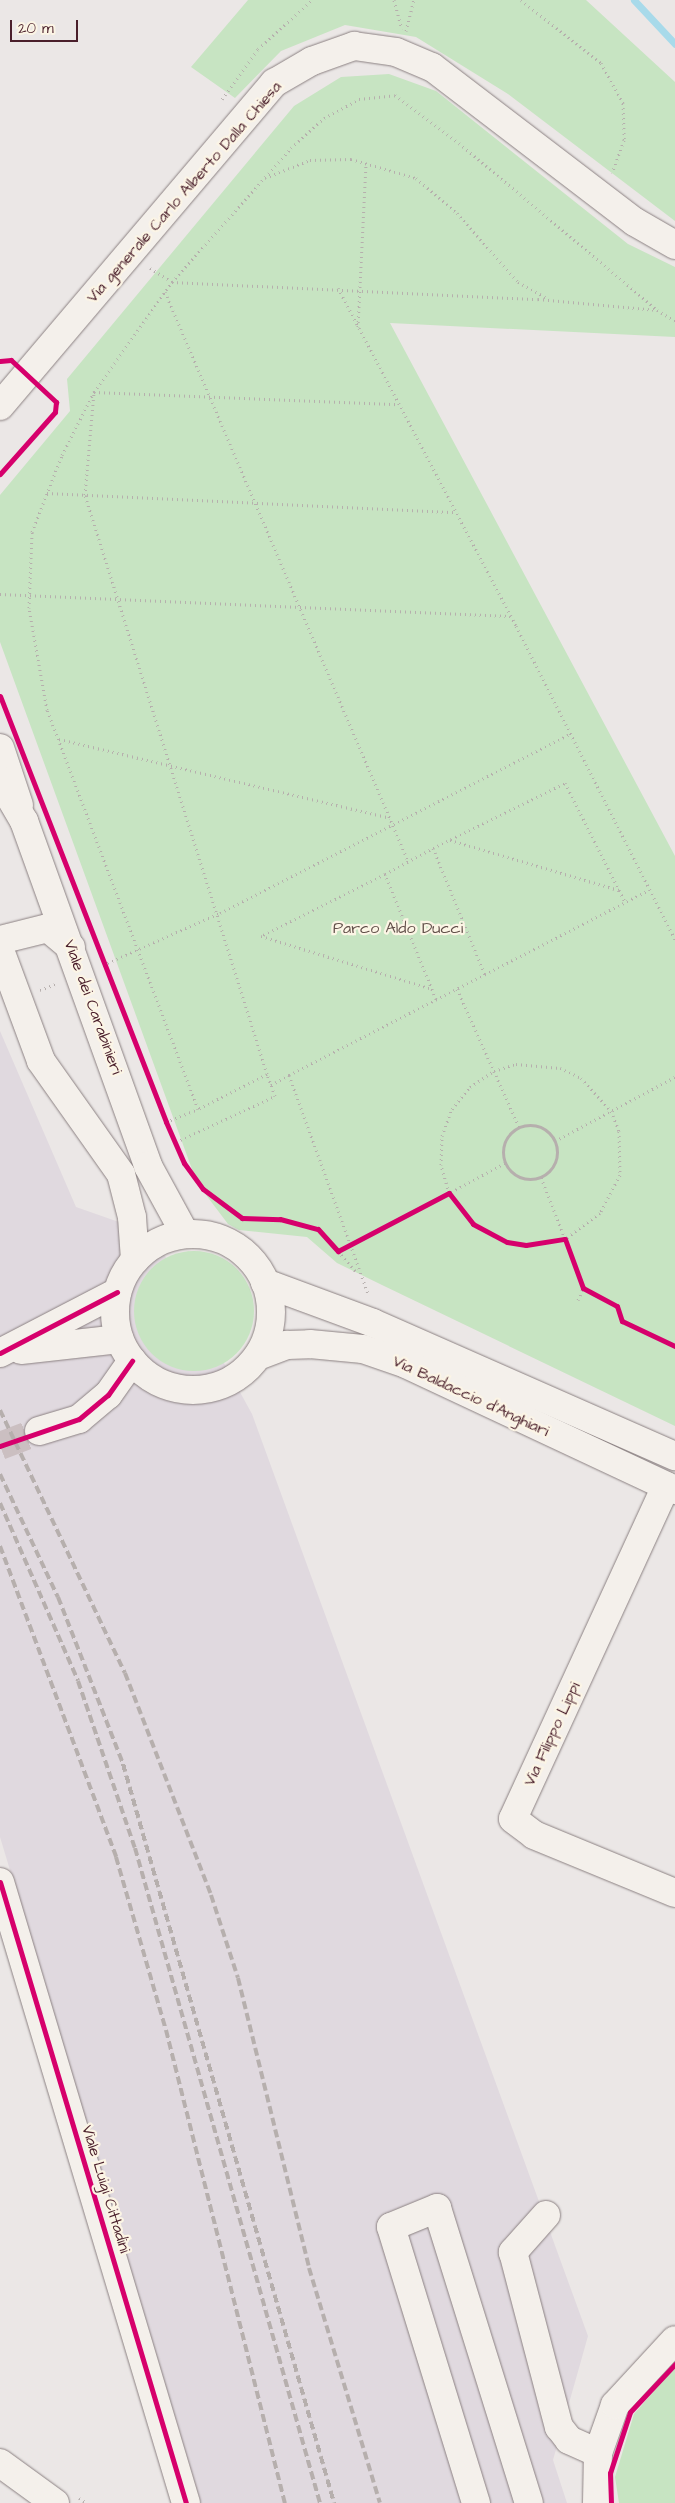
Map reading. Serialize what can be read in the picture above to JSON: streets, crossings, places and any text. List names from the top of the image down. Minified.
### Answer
{"streets":{"main road":["Via generale Carlo Alberto Dalla Chiesa","Viale dei Carabinieri","Via Baldaccio d'Anghiari","Via Filippo Lippi","Viale Luigi Cittadini"]},"crossings":[["Viale dei Carabinieri","Via Baldaccio d'Anghiari"],["Via Baldaccio d'Anghiari","Via Filippo Lippi"]],"parks":["Parco Aldo Ducci"],"scale_bar":"20 m"}
